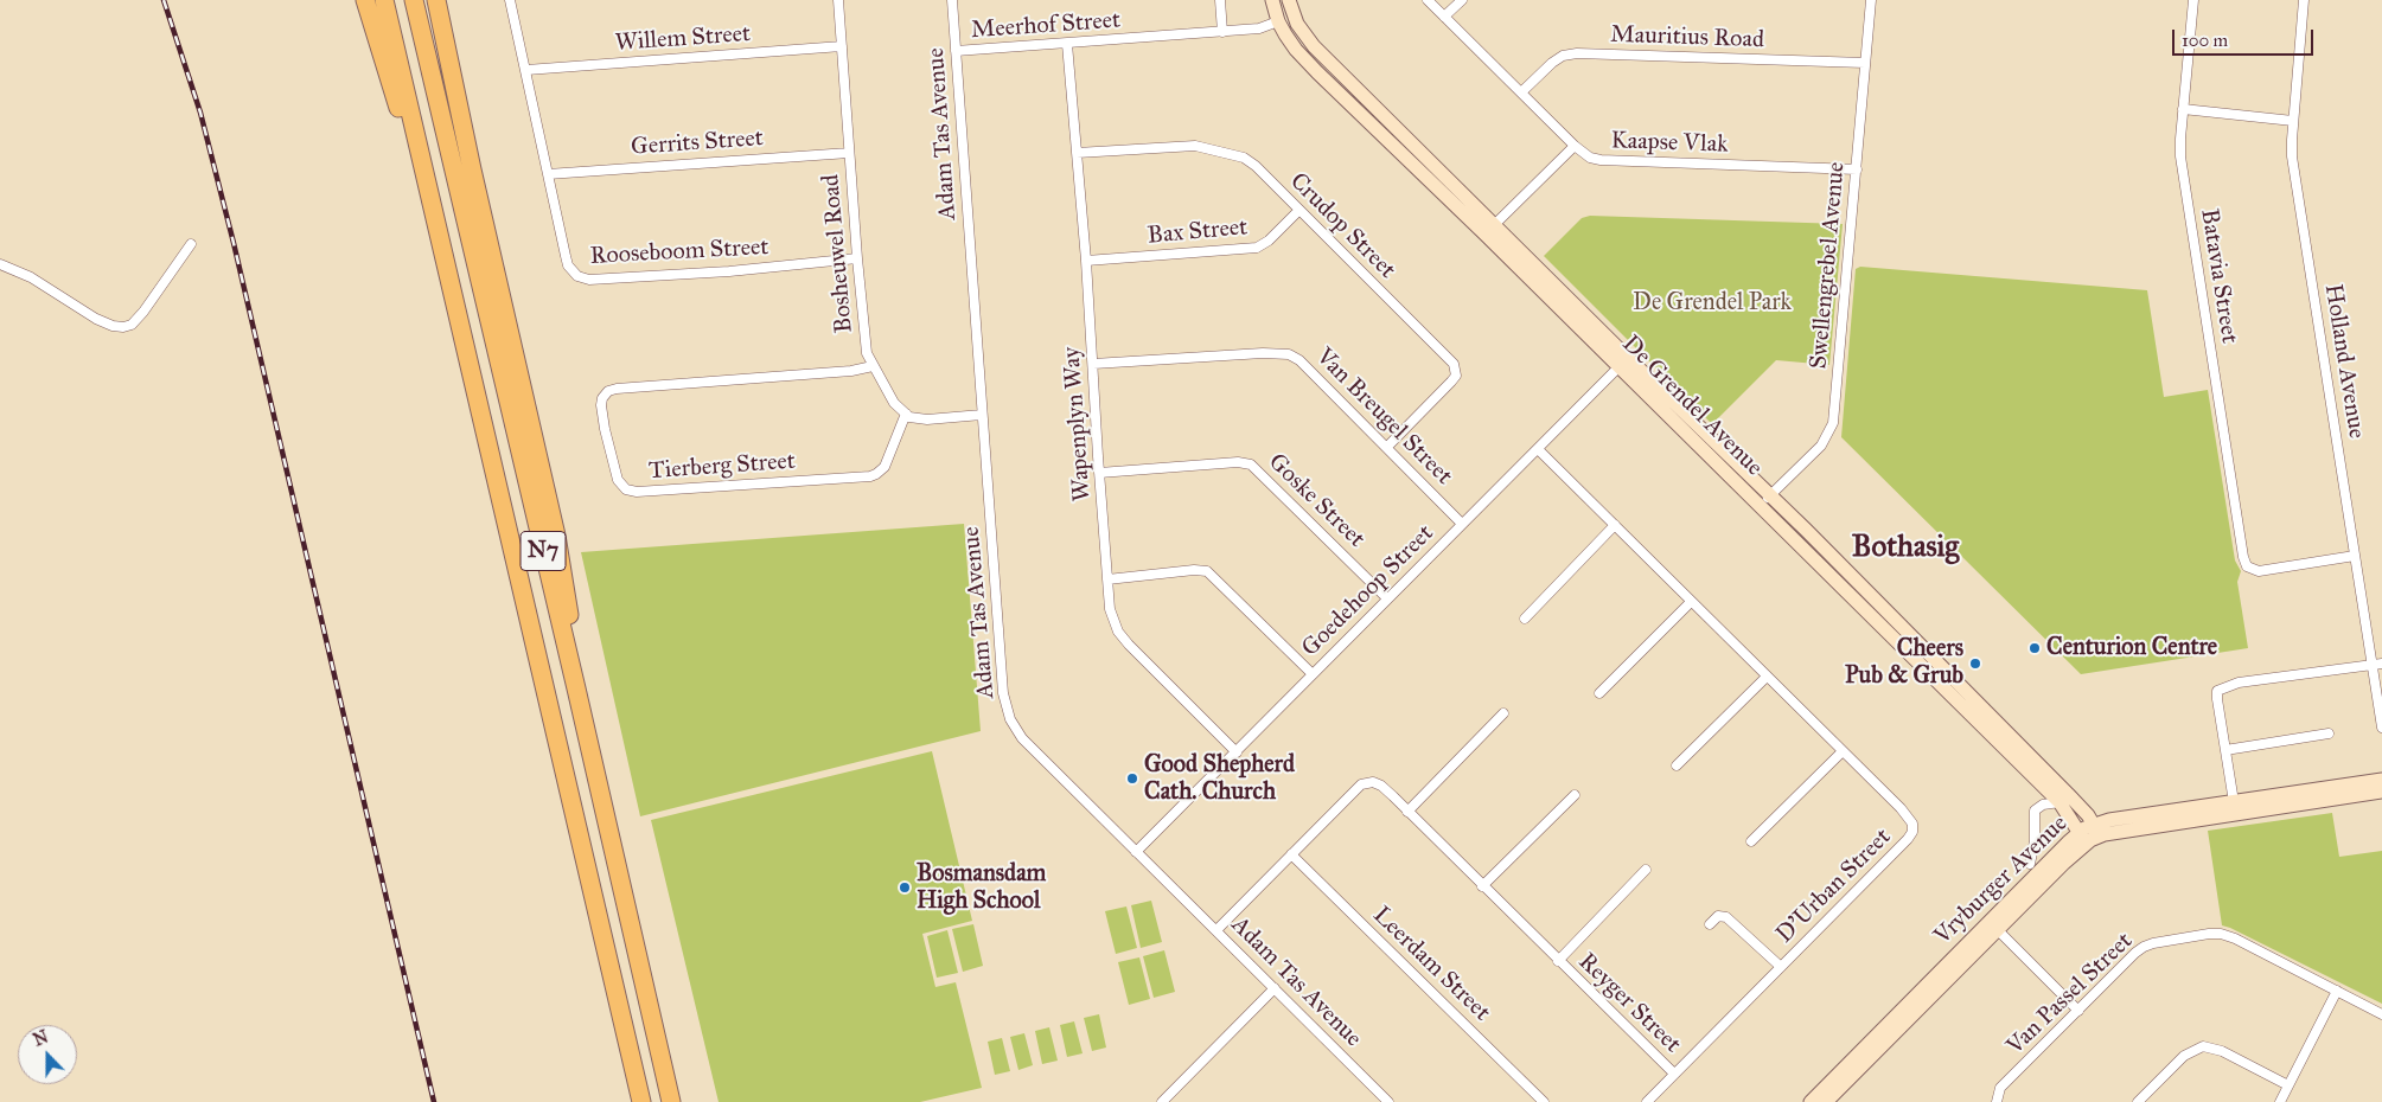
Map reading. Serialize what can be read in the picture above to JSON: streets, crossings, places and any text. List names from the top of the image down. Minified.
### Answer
{"streets":{"highway":["N7"],"street":["Meerhof Street","Mauritius Road","Willem Street","Adam Tas Avenue","Gerrits Street","Kaapse Vlak","Crudop Street","Bax Street","Rooseboom Street","Bosheuwel Road","Swellengrebel Avenue","Batavia Street","Holland Avenue","De Grendel Avenue","Van Breugel Street","Wapenplyn Way","Tierberg Street","Goske Street","Goedehoop Street","Vryburger Avenue","D'Urban Street","Leerdam Street","Van Passel Street","Reyger Street"]},"crossings":[["Meerhof Street","Adam Tas Avenue"],["Meerhof Street","De Grendel Avenue"],["Meerhof Street","Wapenplyn Way"],["Mauritius Road","Kaapse Vlak"],["Mauritius Road","Swellengrebel Avenue"],["Willem Street","Rooseboom Street"],["Willem Street","Bosheuwel Road"],["Adam Tas Avenue","Goedehoop Street"],["Adam Tas Avenue","Reyger Street"],["Gerrits Street","Rooseboom Street"],["Gerrits Street","Bosheuwel Road"],["Kaapse Vlak","Swellengrebel Avenue"],["Crudop Street","Bax Street"],["Crudop Street","Van Breugel Street"],["Crudop Street","Wapenplyn Way"],["Bax Street","Wapenplyn Way"],["Rooseboom Street","Bosheuwel Road"],["Bosheuwel Road","Tierberg Street"],["Swellengrebel Avenue","De Grendel Avenue"],["Batavia Street","Holland Avenue"],["De Grendel Avenue","Goedehoop Street"],["De Grendel Avenue","Vryburger Avenue"],["Van Breugel Street","Wapenplyn Way"],["Van Breugel Street","Goedehoop Street"],["Wapenplyn Way","Goske Street"],["Wapenplyn Way","Goedehoop Street"],["Goske Street","Goedehoop Street"],["Goedehoop Street","D'Urban Street"],["D'Urban Street","Reyger Street"],["Leerdam Street","Reyger Street"]],"districts":["Bothasig"],"parks":["De Grendel Park"],"places":["Centurion Centre","Cheers Pub & Grub","Good Shepherd Cath. Church","Bosmansdam High School"],"scale_bar":"100 m","north":"top"}
